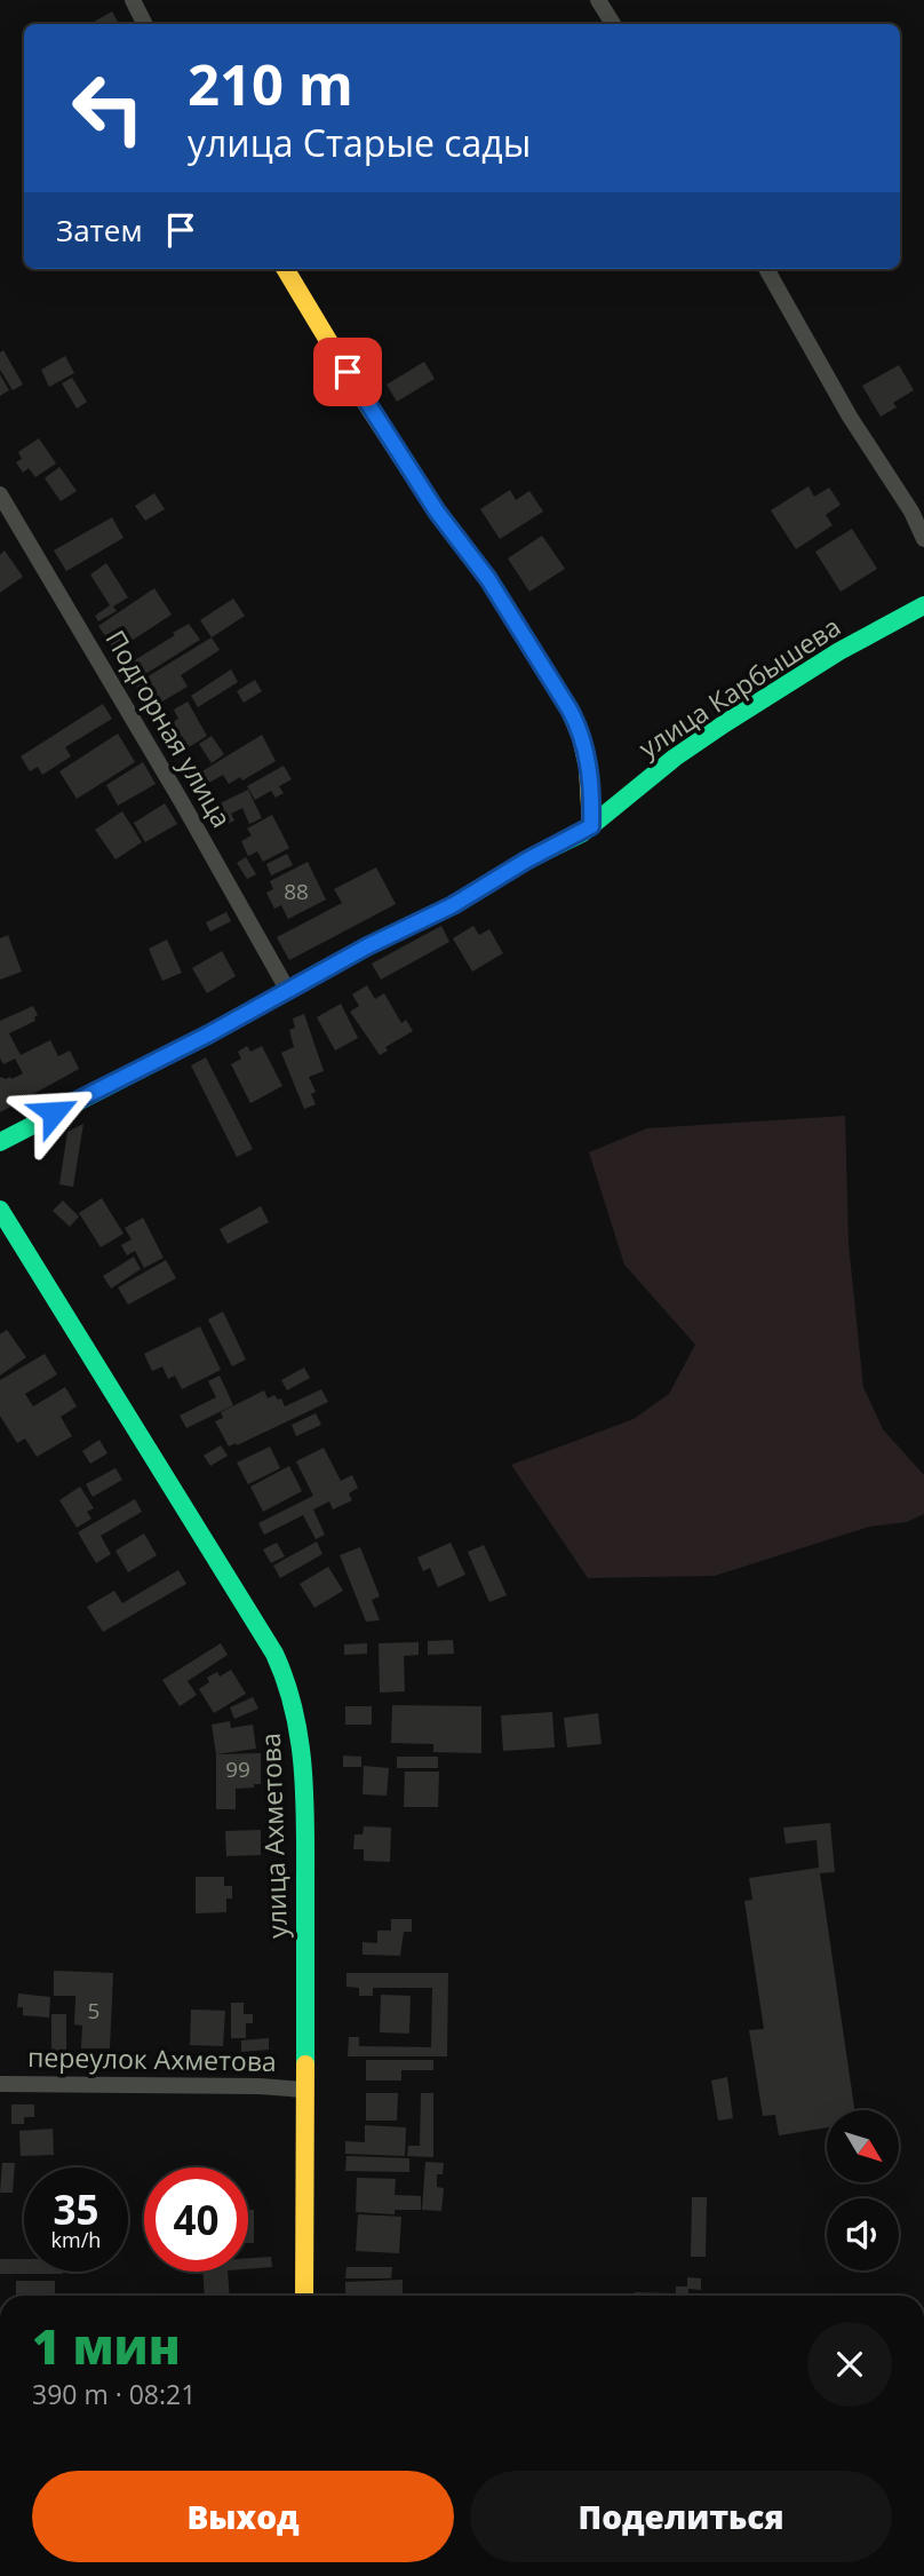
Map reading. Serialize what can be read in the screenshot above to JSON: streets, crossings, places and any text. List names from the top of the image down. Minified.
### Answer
{"streets":{"street":["улица Карбышева","Подгорная улица","улица Ахметова","переулок Ахметова"]},"crossings":[["улица Карбышева","Подгорная улица"],["улица Ахметова","переулок Ахметова"]],"house_numbers":["88","99","5"],"north":"bottom right","page":{"turn":["210 m","улица Старые сады"],"then":"Затем","speed":"35 km/h","limit":"40","heading":["1 мин","390 m · 08:21"],"buttons":["Выход","Поделиться"]}}
